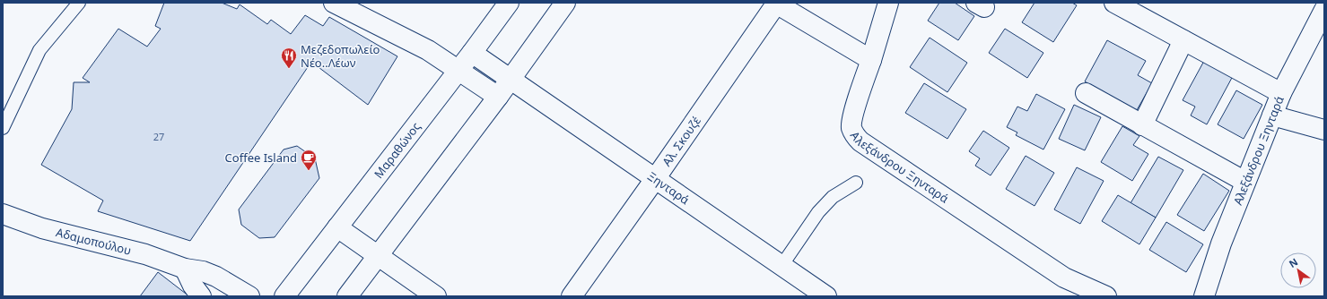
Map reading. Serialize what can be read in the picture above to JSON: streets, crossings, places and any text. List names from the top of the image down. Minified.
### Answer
{"streets":{"street":["Αλ. Σκουζέ","Μαραθώνος","Αλεξάνδρου Ξηνταρά","Ξηνταρά","Αδαμοπούλου"]},"crossings":[["Αλ. Σκουζέ","Ξηνταρά"],["Μαραθώνος","Ξηνταρά"]],"places":{"restaurant":["Μεζεδοπωλείο Νέο..Λέων"],"cafe":["Coffee Island"]},"house_numbers":["27"],"north":"top left"}
